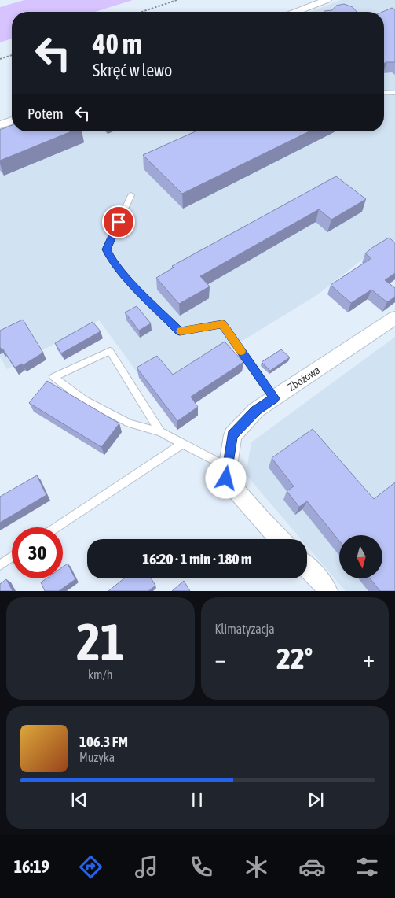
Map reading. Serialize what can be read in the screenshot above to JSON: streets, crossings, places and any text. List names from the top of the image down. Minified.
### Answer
{"streets":{"street":["Zbożowa"]},"north":"bottom","page":{"turn":["40 m","Skręć w lewo"],"then":"Potem","limit":"30","trip":"16:20 · 1 min · 180 m","tile":[["21","km/h"],"Klimatyzacja"],"heat":["−","22°","+"],"song":["106.3 FM","Muzyka"],"tabs":"16:19"}}
